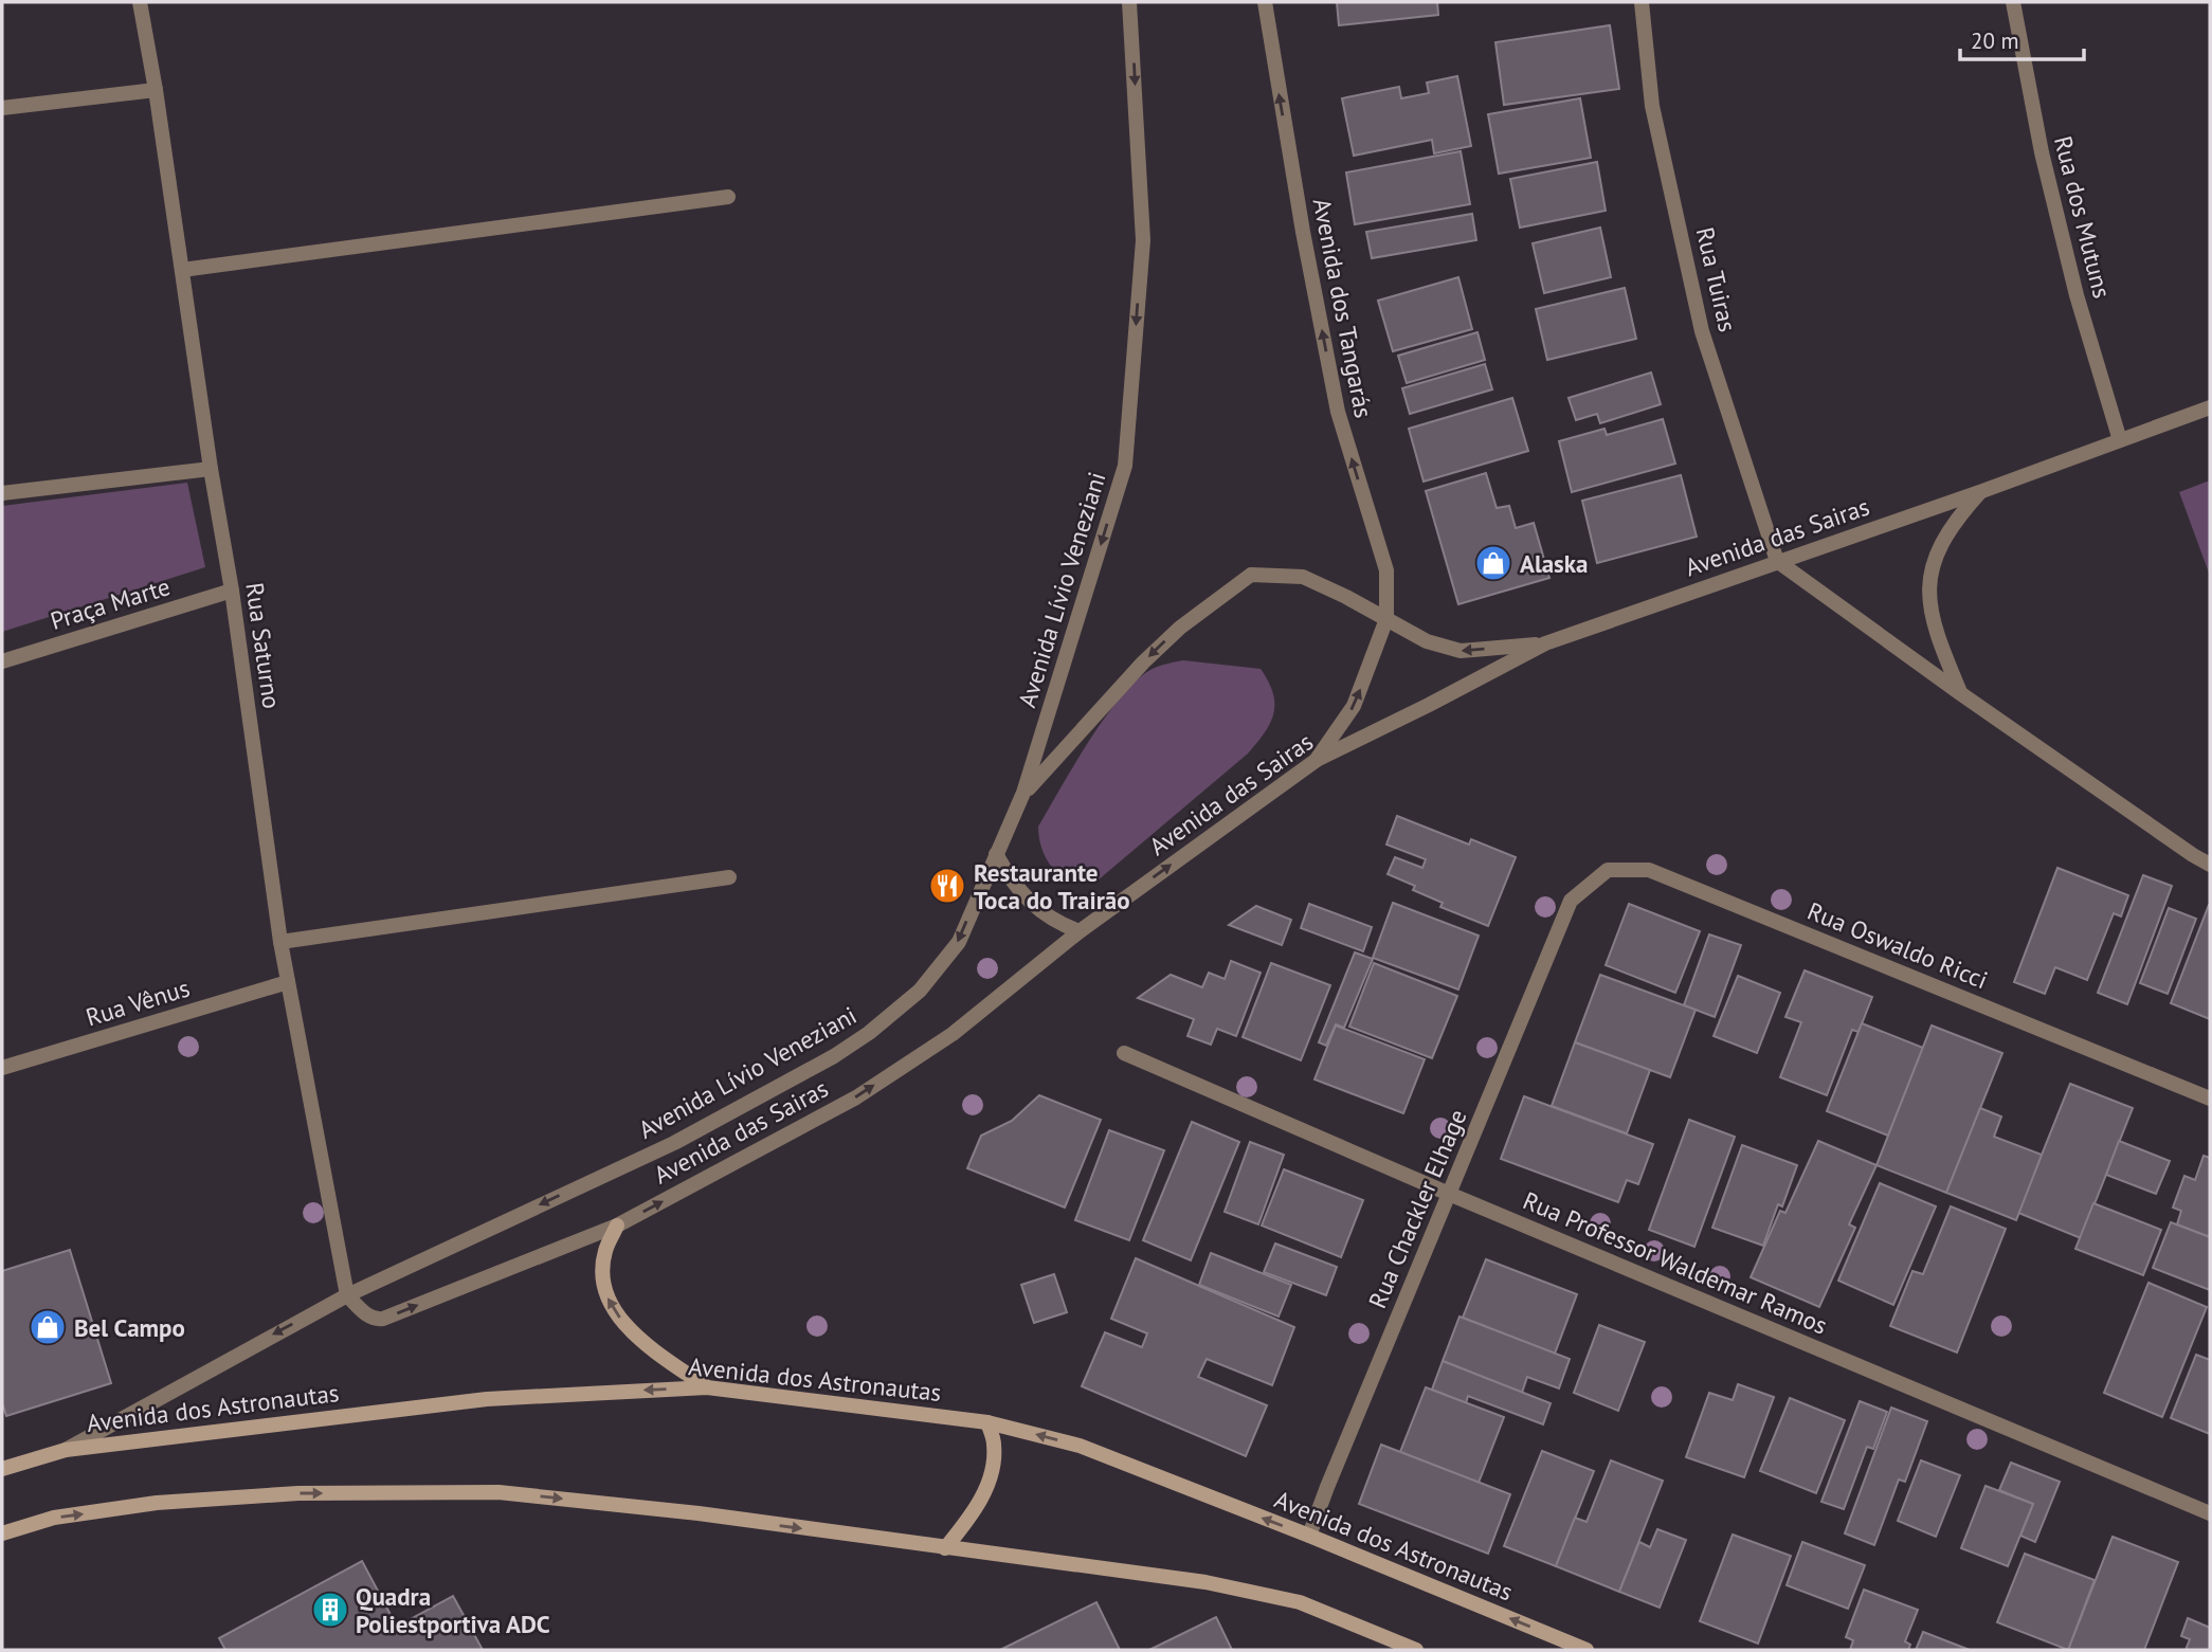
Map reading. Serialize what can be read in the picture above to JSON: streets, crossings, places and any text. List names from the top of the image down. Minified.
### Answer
{"streets":{"main road":["Avenida dos Astronautas"],"street":["Rua dos Mutuns","Rua Tuiras","Avenida dos Tangarás","Avenida das Sairas","Avenida Lívio Veneziani","Praça Marte","Rua Saturno","Rua Oswaldo Ricci","Rua Vênus","Rua Chackler Elhage","Rua Professor Waldemar Ramos"]},"crossings":[["Rua dos Mutuns","Avenida das Sairas"],["Rua Tuiras","Avenida das Sairas"],["Avenida dos Tangarás","Avenida das Sairas"],["Avenida das Sairas","Avenida Lívio Veneziani"],["Avenida das Sairas","Rua Saturno"],["Avenida Lívio Veneziani","Rua Saturno"],["Avenida Lívio Veneziani","Avenida dos Astronautas"],["Praça Marte","Rua Saturno"],["Rua Saturno","Rua Vênus"],["Rua Oswaldo Ricci","Rua Chackler Elhage"],["Rua Chackler Elhage","Rua Professor Waldemar Ramos"],["Rua Chackler Elhage","Avenida dos Astronautas"]],"one_way":["Avenida dos Tangarás","Avenida das Sairas","Avenida Lívio Veneziani"],"places":{"shop":["Alaska","Bel Campo"],"restaurant":["Restaurante Toca do Trairão"],"building":["Quadra Poliestportiva ADC"]},"scale_bar":"20 m"}
